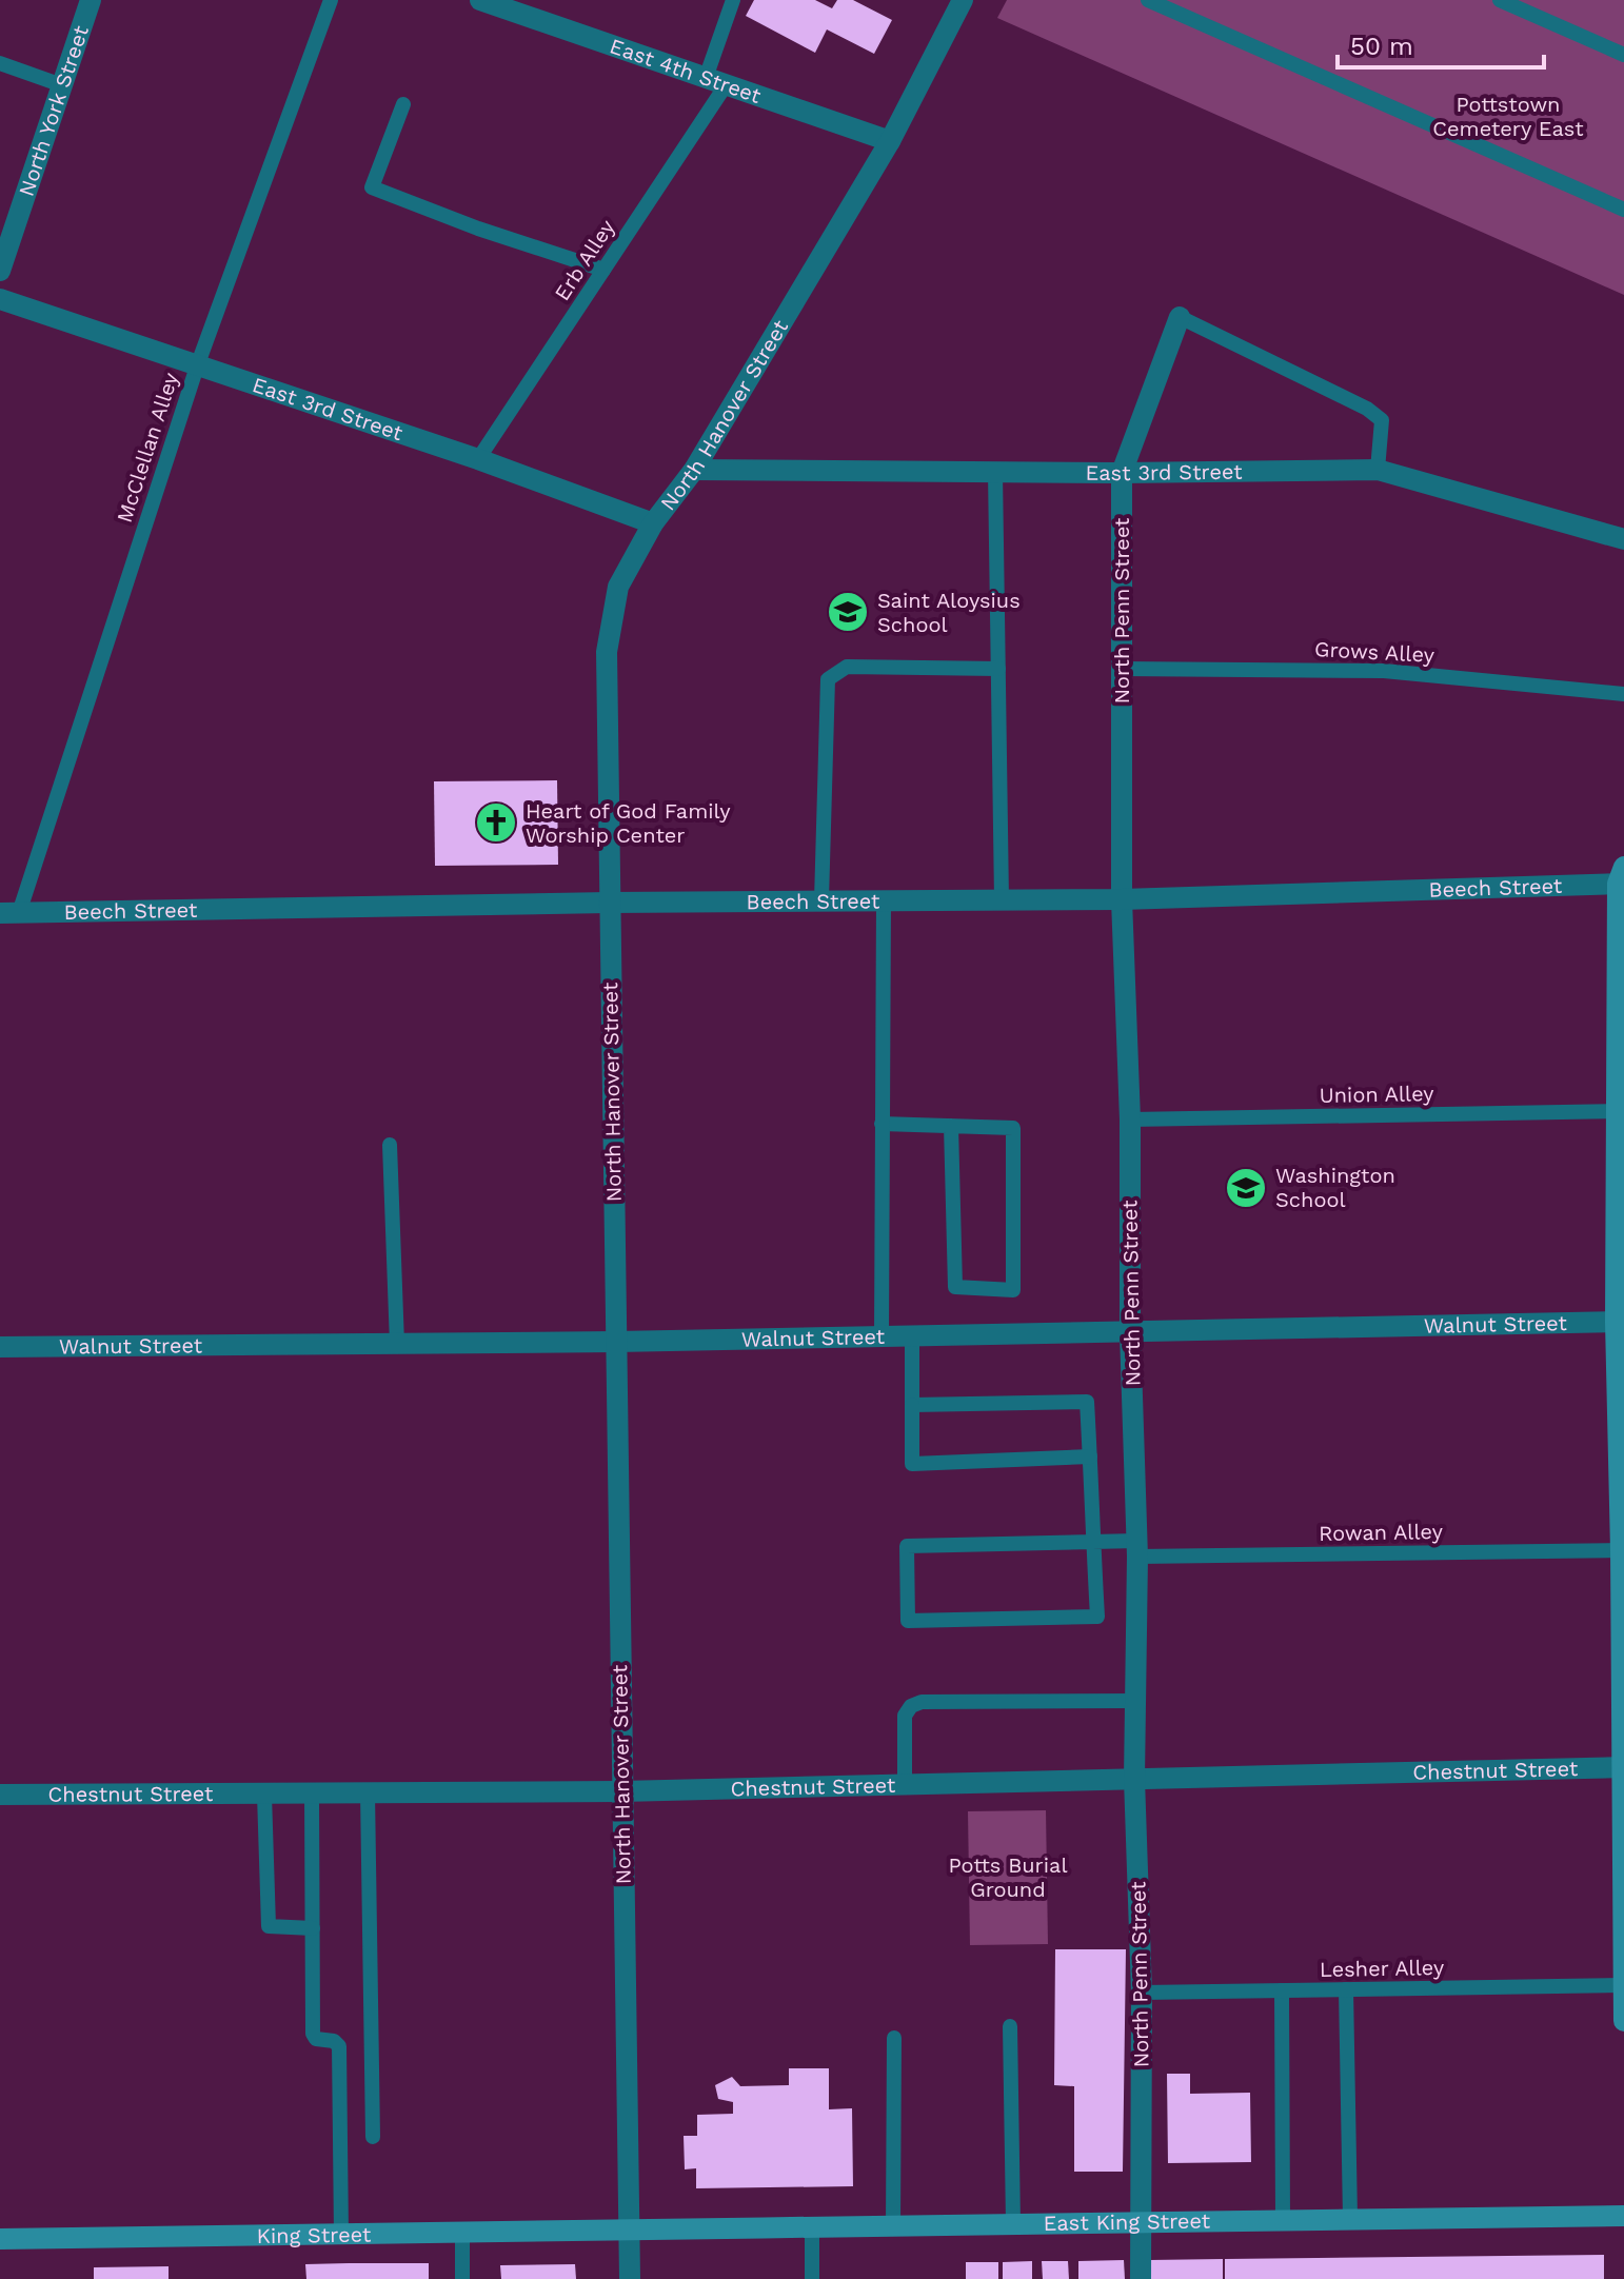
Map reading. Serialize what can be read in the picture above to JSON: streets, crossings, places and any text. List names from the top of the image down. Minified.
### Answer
{"streets":{"main road":["East King Street","King Street"],"street":["East 4th Street","North York Street","East 3rd Street","North Hanover Street","North Penn Street","Beech Street","Walnut Street","Chestnut Street"],"lane":["Erb Alley","McClellan Alley","Grows Alley","Union Alley","Rowan Alley","Lesher Alley"]},"crossings":[["East 4th Street","Erb Alley"],["East 4th Street","North Hanover Street"],["Erb Alley","East 3rd Street"],["East 3rd Street","North Hanover Street"],["East 3rd Street","McClellan Alley"],["East 3rd Street","North Penn Street"],["North Hanover Street","Beech Street"],["North Hanover Street","Walnut Street"],["North Hanover Street","Chestnut Street"],["North Hanover Street","East King Street"],["North Hanover Street","King Street"],["McClellan Alley","Beech Street"],["North Penn Street","Grows Alley"],["North Penn Street","Beech Street"],["North Penn Street","Union Alley"],["North Penn Street","Walnut Street"],["North Penn Street","Rowan Alley"],["North Penn Street","Chestnut Street"],["North Penn Street","Lesher Alley"],["North Penn Street","East King Street"],["East King Street","King Street"]],"parks":["Pottstown Cemetery East","Potts Burial Ground"],"places":{"school or university":["Saint Aloysius School","Washington School"],"church":["Heart of God Family Worship Center"]},"scale_bar":"50 m"}
